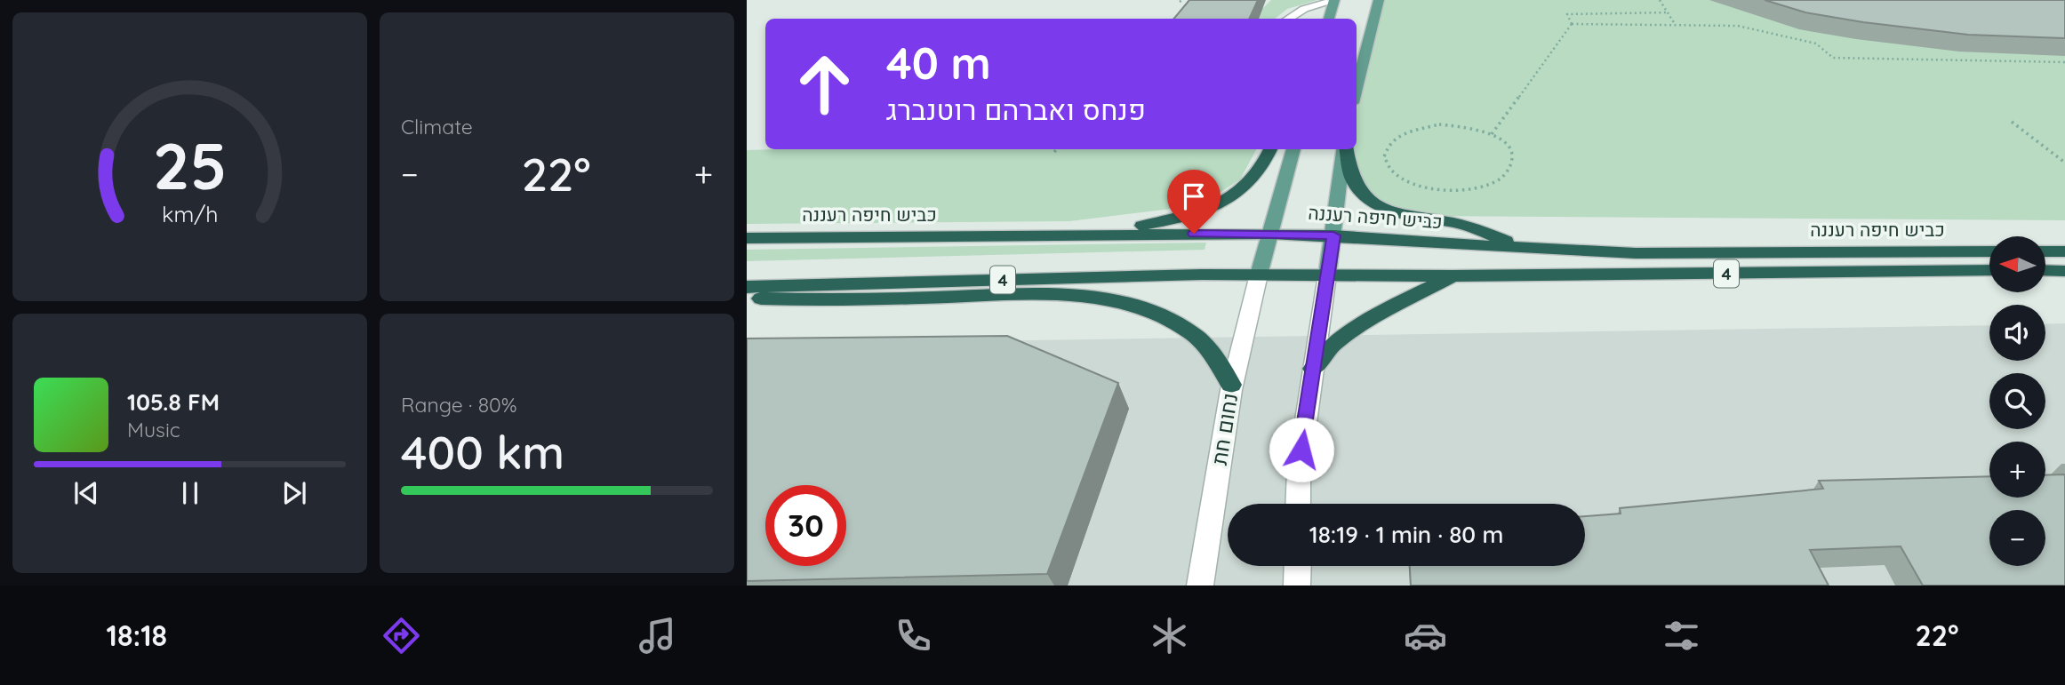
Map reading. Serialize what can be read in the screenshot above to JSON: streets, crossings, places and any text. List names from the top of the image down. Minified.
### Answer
{"streets":{"highway":["כביש חיפה רעננה","4"],"street":["נחום חת"]},"crossings":[["4","נחום חת"]],"north":"left","page":{"tile":["Climate",["Range · 80%","400 km"]],"turn":["40 m","פנחס ואברהם רוטנברג"],"heat":["−","22°","+"],"map_buttons":["+","−"],"song":["105.8 FM","Music"],"limit":"30","trip":"18:19 · 1 min · 80 m","tabs":["18:18","22°"],"gauge":["25","km/h"]}}
